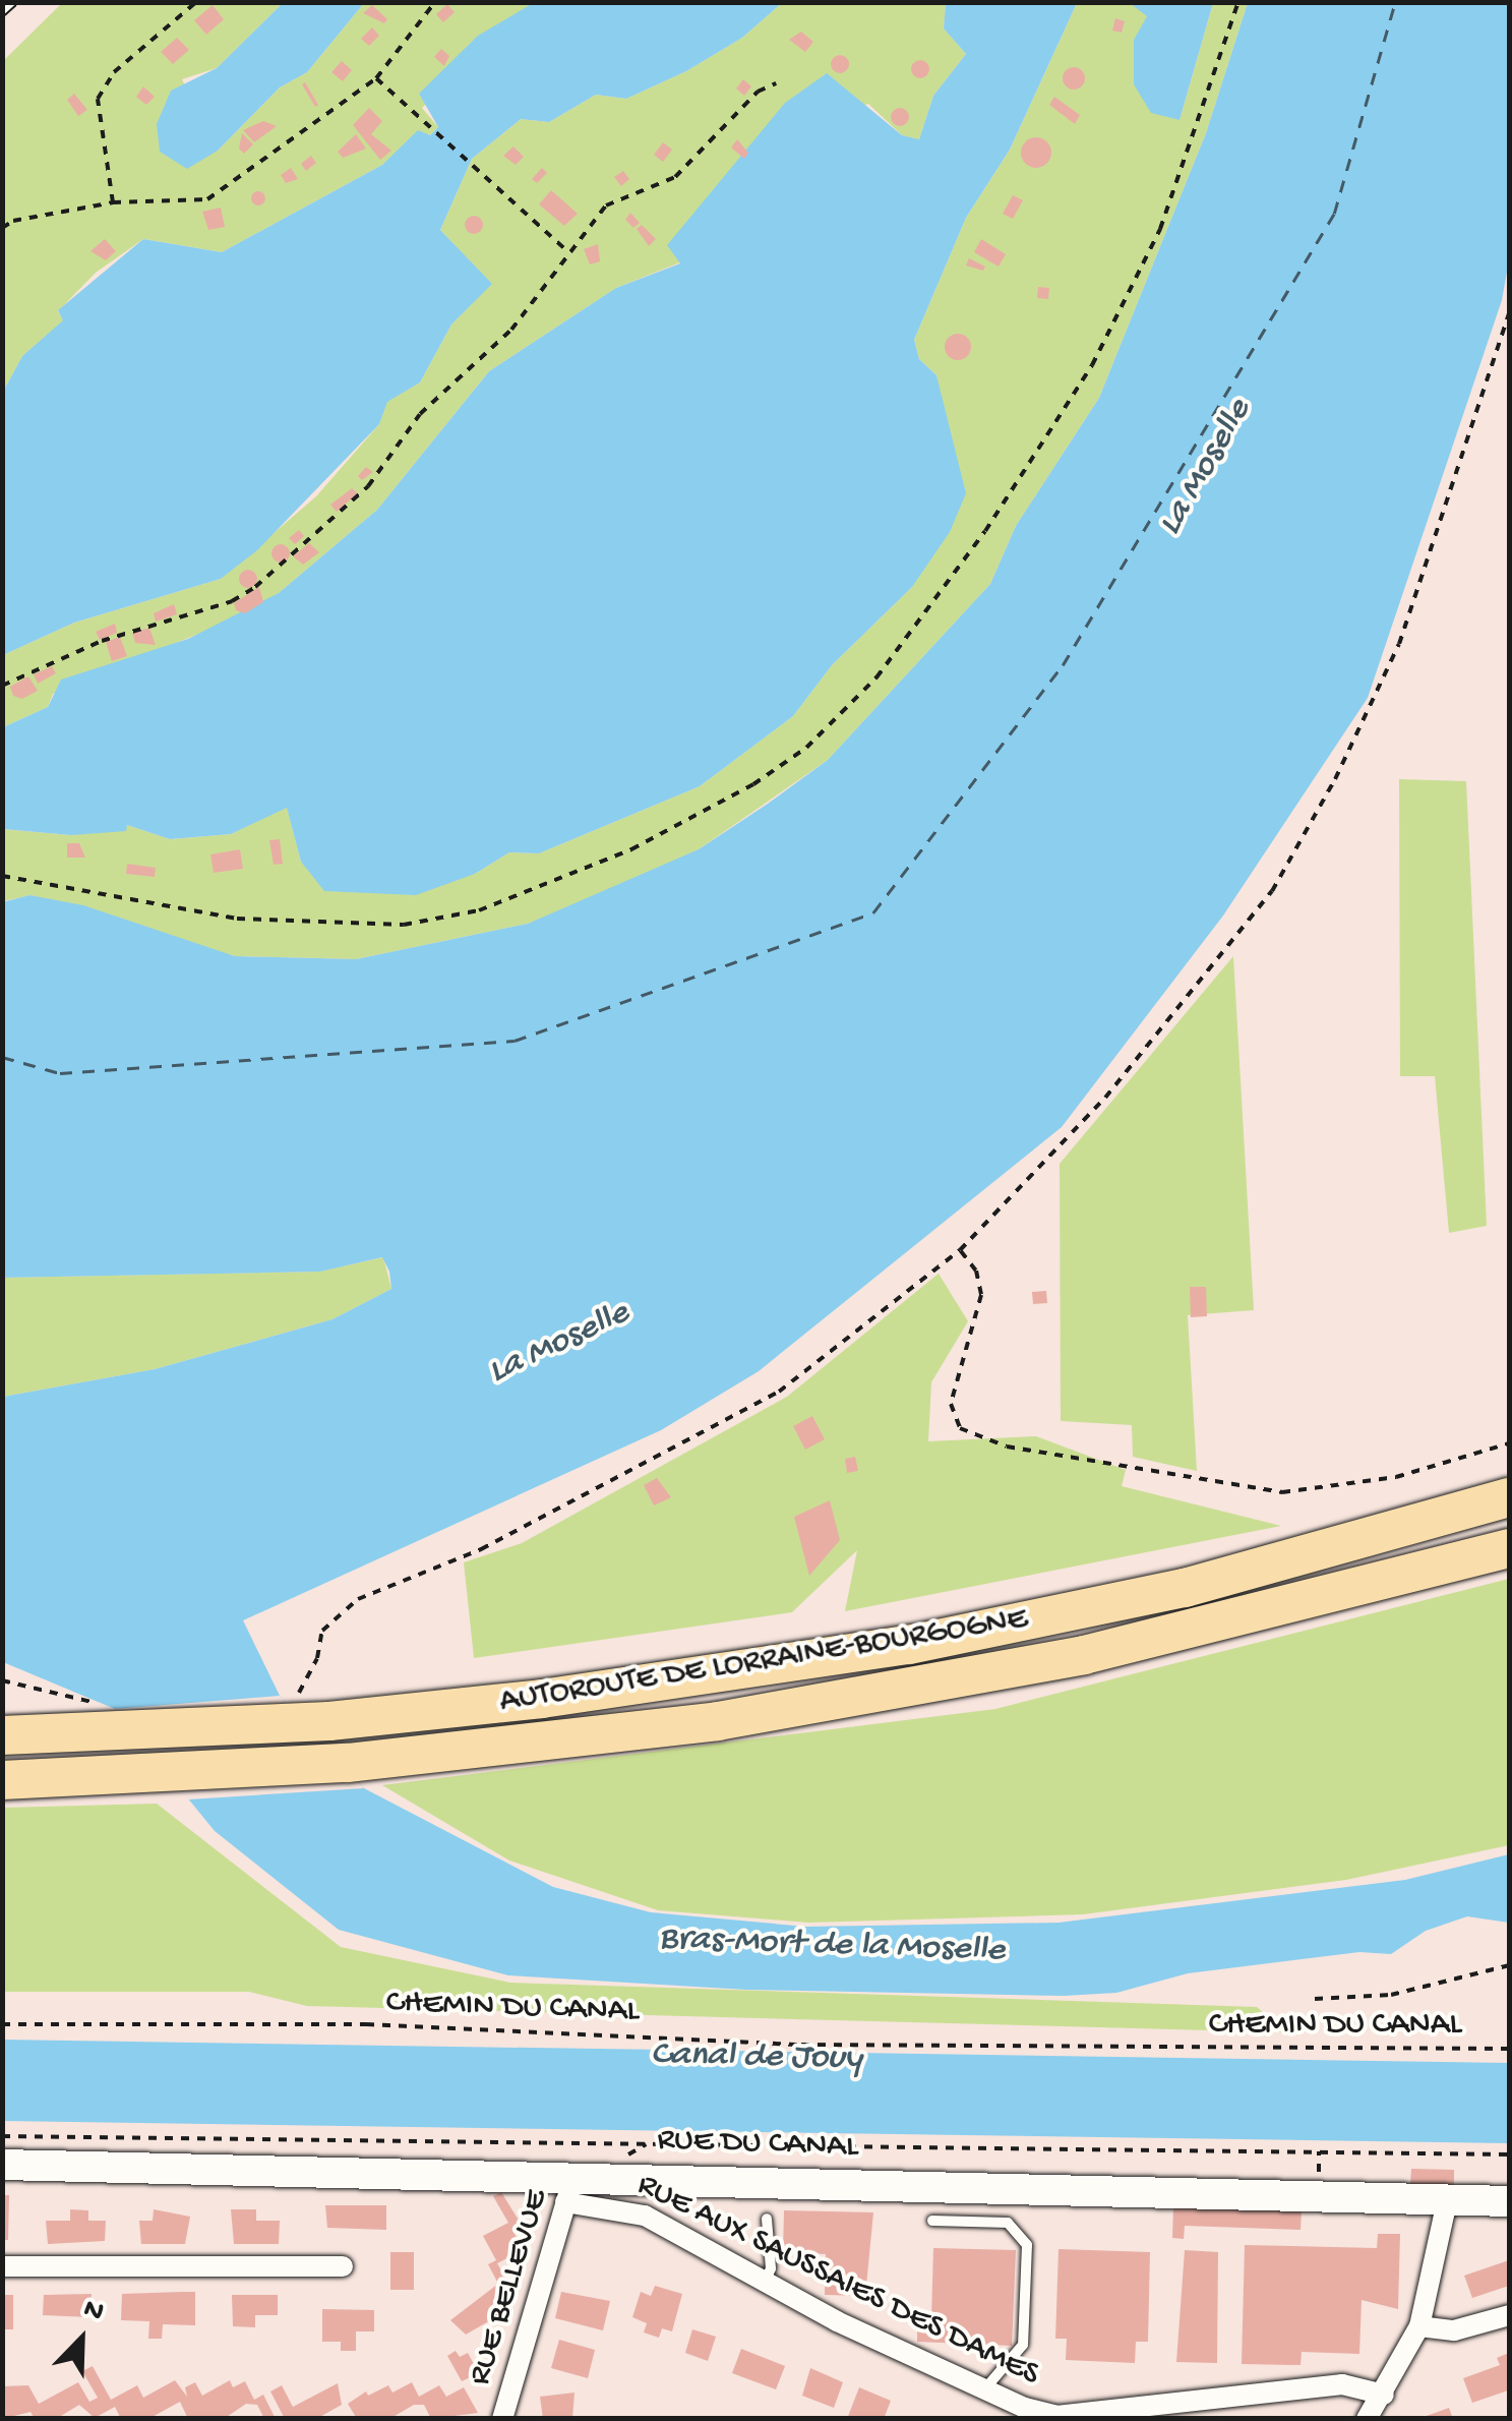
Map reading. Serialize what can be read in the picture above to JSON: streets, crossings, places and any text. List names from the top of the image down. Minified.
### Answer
{"streets":{"highway":["AUTOROUTE DE LORRAINE-BOURGOGNE"],"street":["RUE DU CANAL","RUE AUX SAUSSAIES DES DAMES","RUE BELLEVUE"],"path":["CHEMIN DU CANAL"]},"crossings":[["RUE DU CANAL","RUE AUX SAUSSAIES DES DAMES"],["RUE DU CANAL","RUE BELLEVUE"],["RUE AUX SAUSSAIES DES DAMES","RUE BELLEVUE"]],"water":["La Moselle","Bras-Mort de la Moselle","Canal de Jouy"],"north":"top right"}
